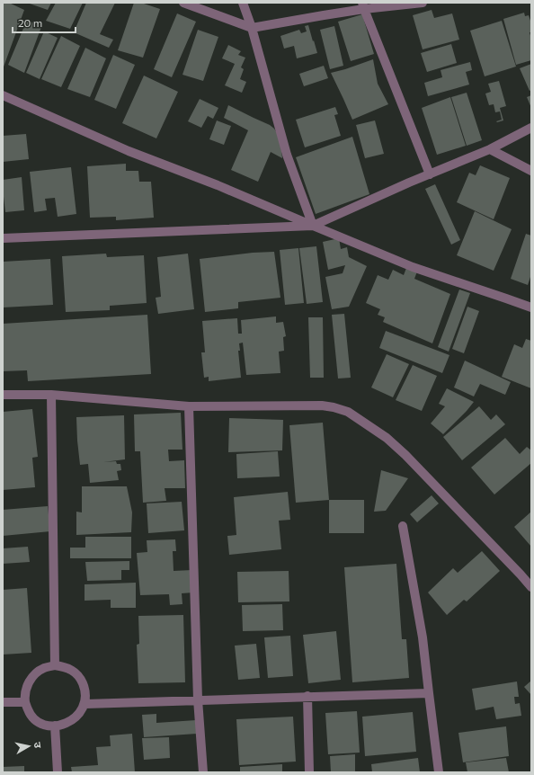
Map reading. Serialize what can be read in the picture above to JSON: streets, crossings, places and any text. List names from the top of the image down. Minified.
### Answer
{"scale_bar":"20 m","north":"right"}
